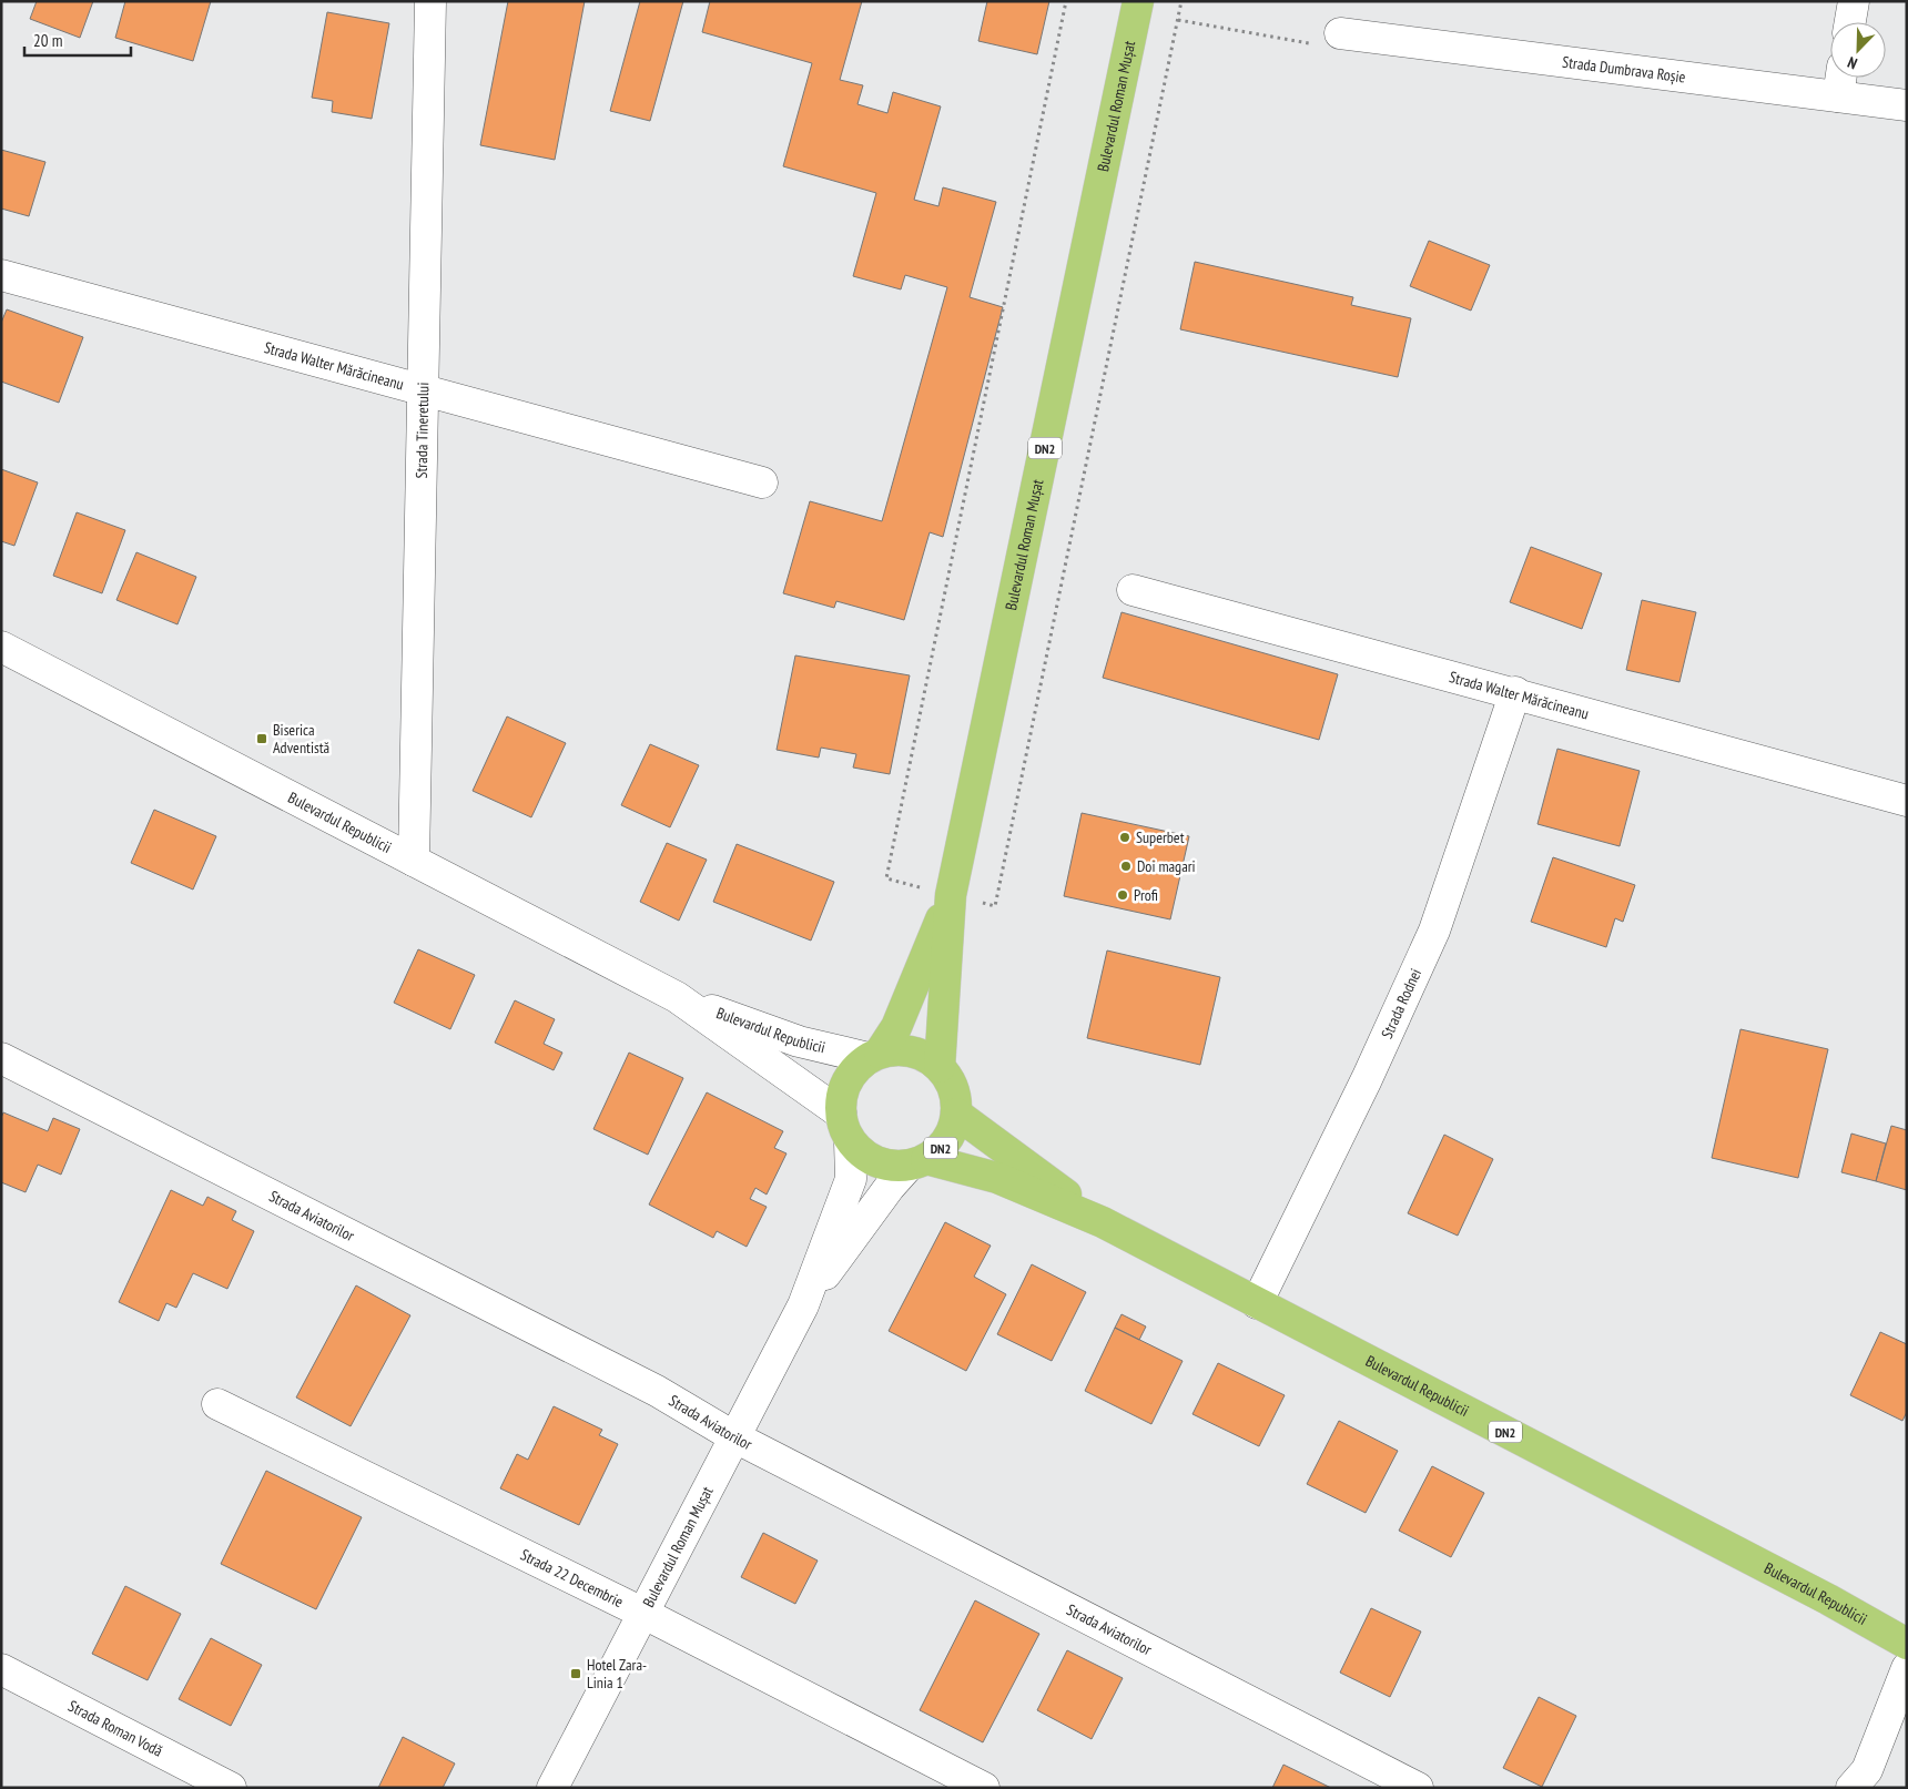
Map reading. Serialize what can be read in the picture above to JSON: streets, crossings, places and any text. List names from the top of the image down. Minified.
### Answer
{"streets":{"main road":["Bulevardul Roman Mușat","DN2","Bulevardul Republicii"],"street":["Strada Dumbrava Roșie","Strada Walter Mărăcineanu","Strada Tineretului","Strada Rodnei","Strada Aviatorilor","Strada 22 Decembrie","Strada Roman Vodă"]},"crossings":[["Bulevardul Roman Mușat","DN2"],["Bulevardul Roman Mușat","Bulevardul Republicii"],["Bulevardul Roman Mușat","Strada Aviatorilor"],["Bulevardul Roman Mușat","Strada 22 Decembrie"],["Strada Walter Mărăcineanu","Strada Tineretului"],["Strada Walter Mărăcineanu","Strada Rodnei"],["Strada Tineretului","Bulevardul Republicii"],["DN2","Bulevardul Republicii"],["Bulevardul Republicii","Strada Rodnei"]],"places":{"transit":["Biserica Adventistă","Hotel Zara- Linia 1"],"other":["Superbet","Doi magari","Profi"]},"scale_bar":"20 m","north":"bottom left"}
